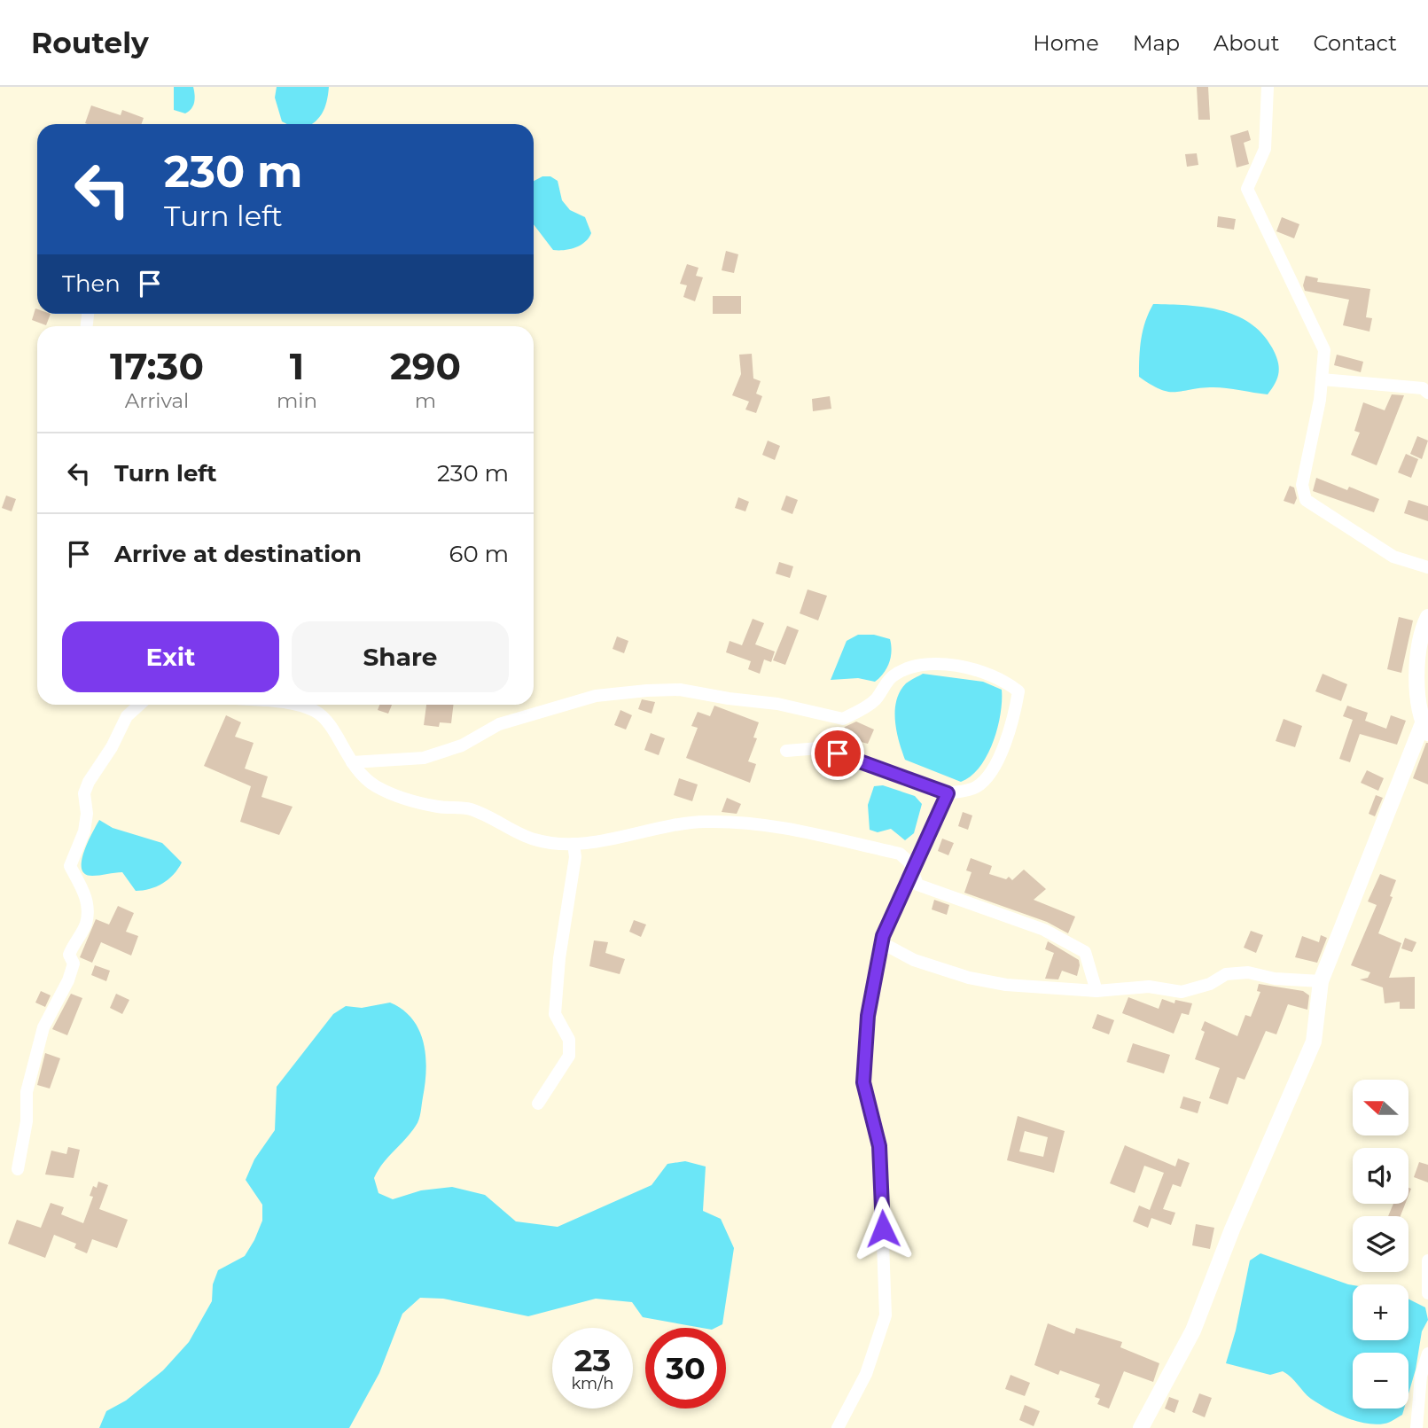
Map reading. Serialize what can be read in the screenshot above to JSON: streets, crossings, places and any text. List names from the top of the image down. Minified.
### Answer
{"north":"left","page":{"header":"Routely","nav":["Home","Map","About","Contact"],"turn":["230 m","Turn left"],"then":"Then","eta":["17:30","Arrival","1","min","290","m"],"list":[{"name":"Turn left","value":"230 m"},{"name":"Arrive at destination","value":"60 m"}],"buttons":["Exit","Share"],"map_buttons":["+","−"],"speed":"23 km/h","limit":"30"}}
